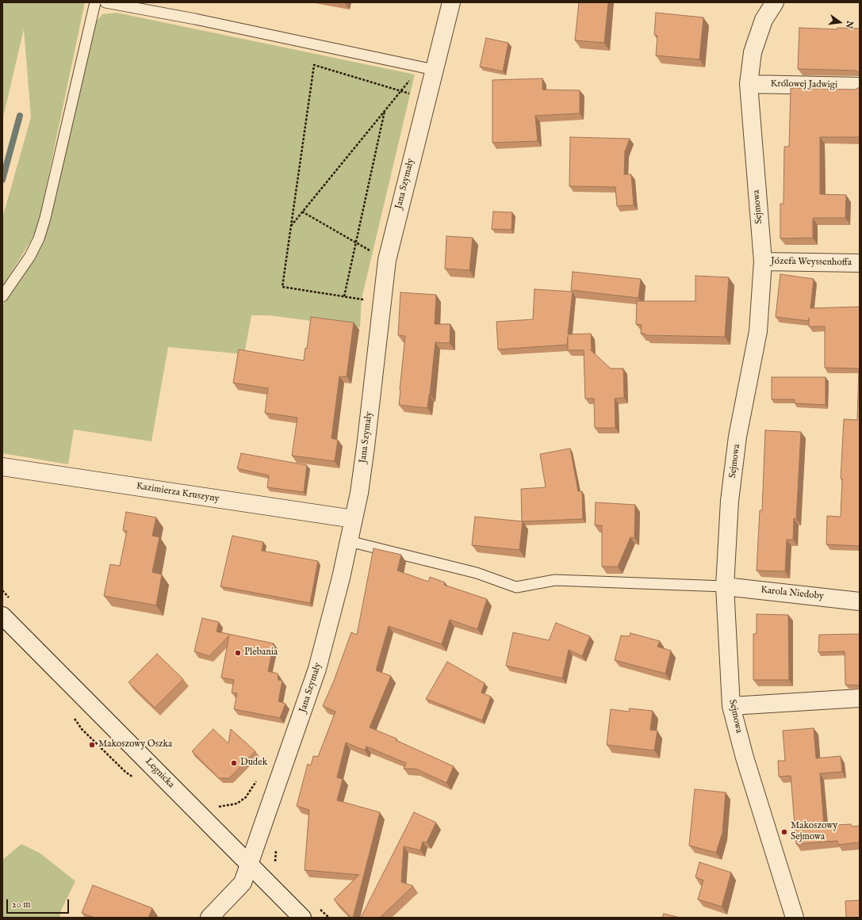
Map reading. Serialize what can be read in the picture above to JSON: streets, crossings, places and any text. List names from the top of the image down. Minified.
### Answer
{"streets":{"street":["Królowej Jadwigi","Jana Szymały","Sejmowa","Józefa Weyssenhoffa","Kazimierza Kruszyny","Karola Niedoby","Legnicka"]},"crossings":[["Królowej Jadwigi","Sejmowa"],["Jana Szymały","Kazimierza Kruszyny"],["Jana Szymały","Legnicka"],["Sejmowa","Józefa Weyssenhoffa"],["Sejmowa","Karola Niedoby"]],"places":["Plebania","Makoszowy Oszka","Dudek","Makoszowy Sejmowa"],"scale_bar":"20 m","north":"right"}
